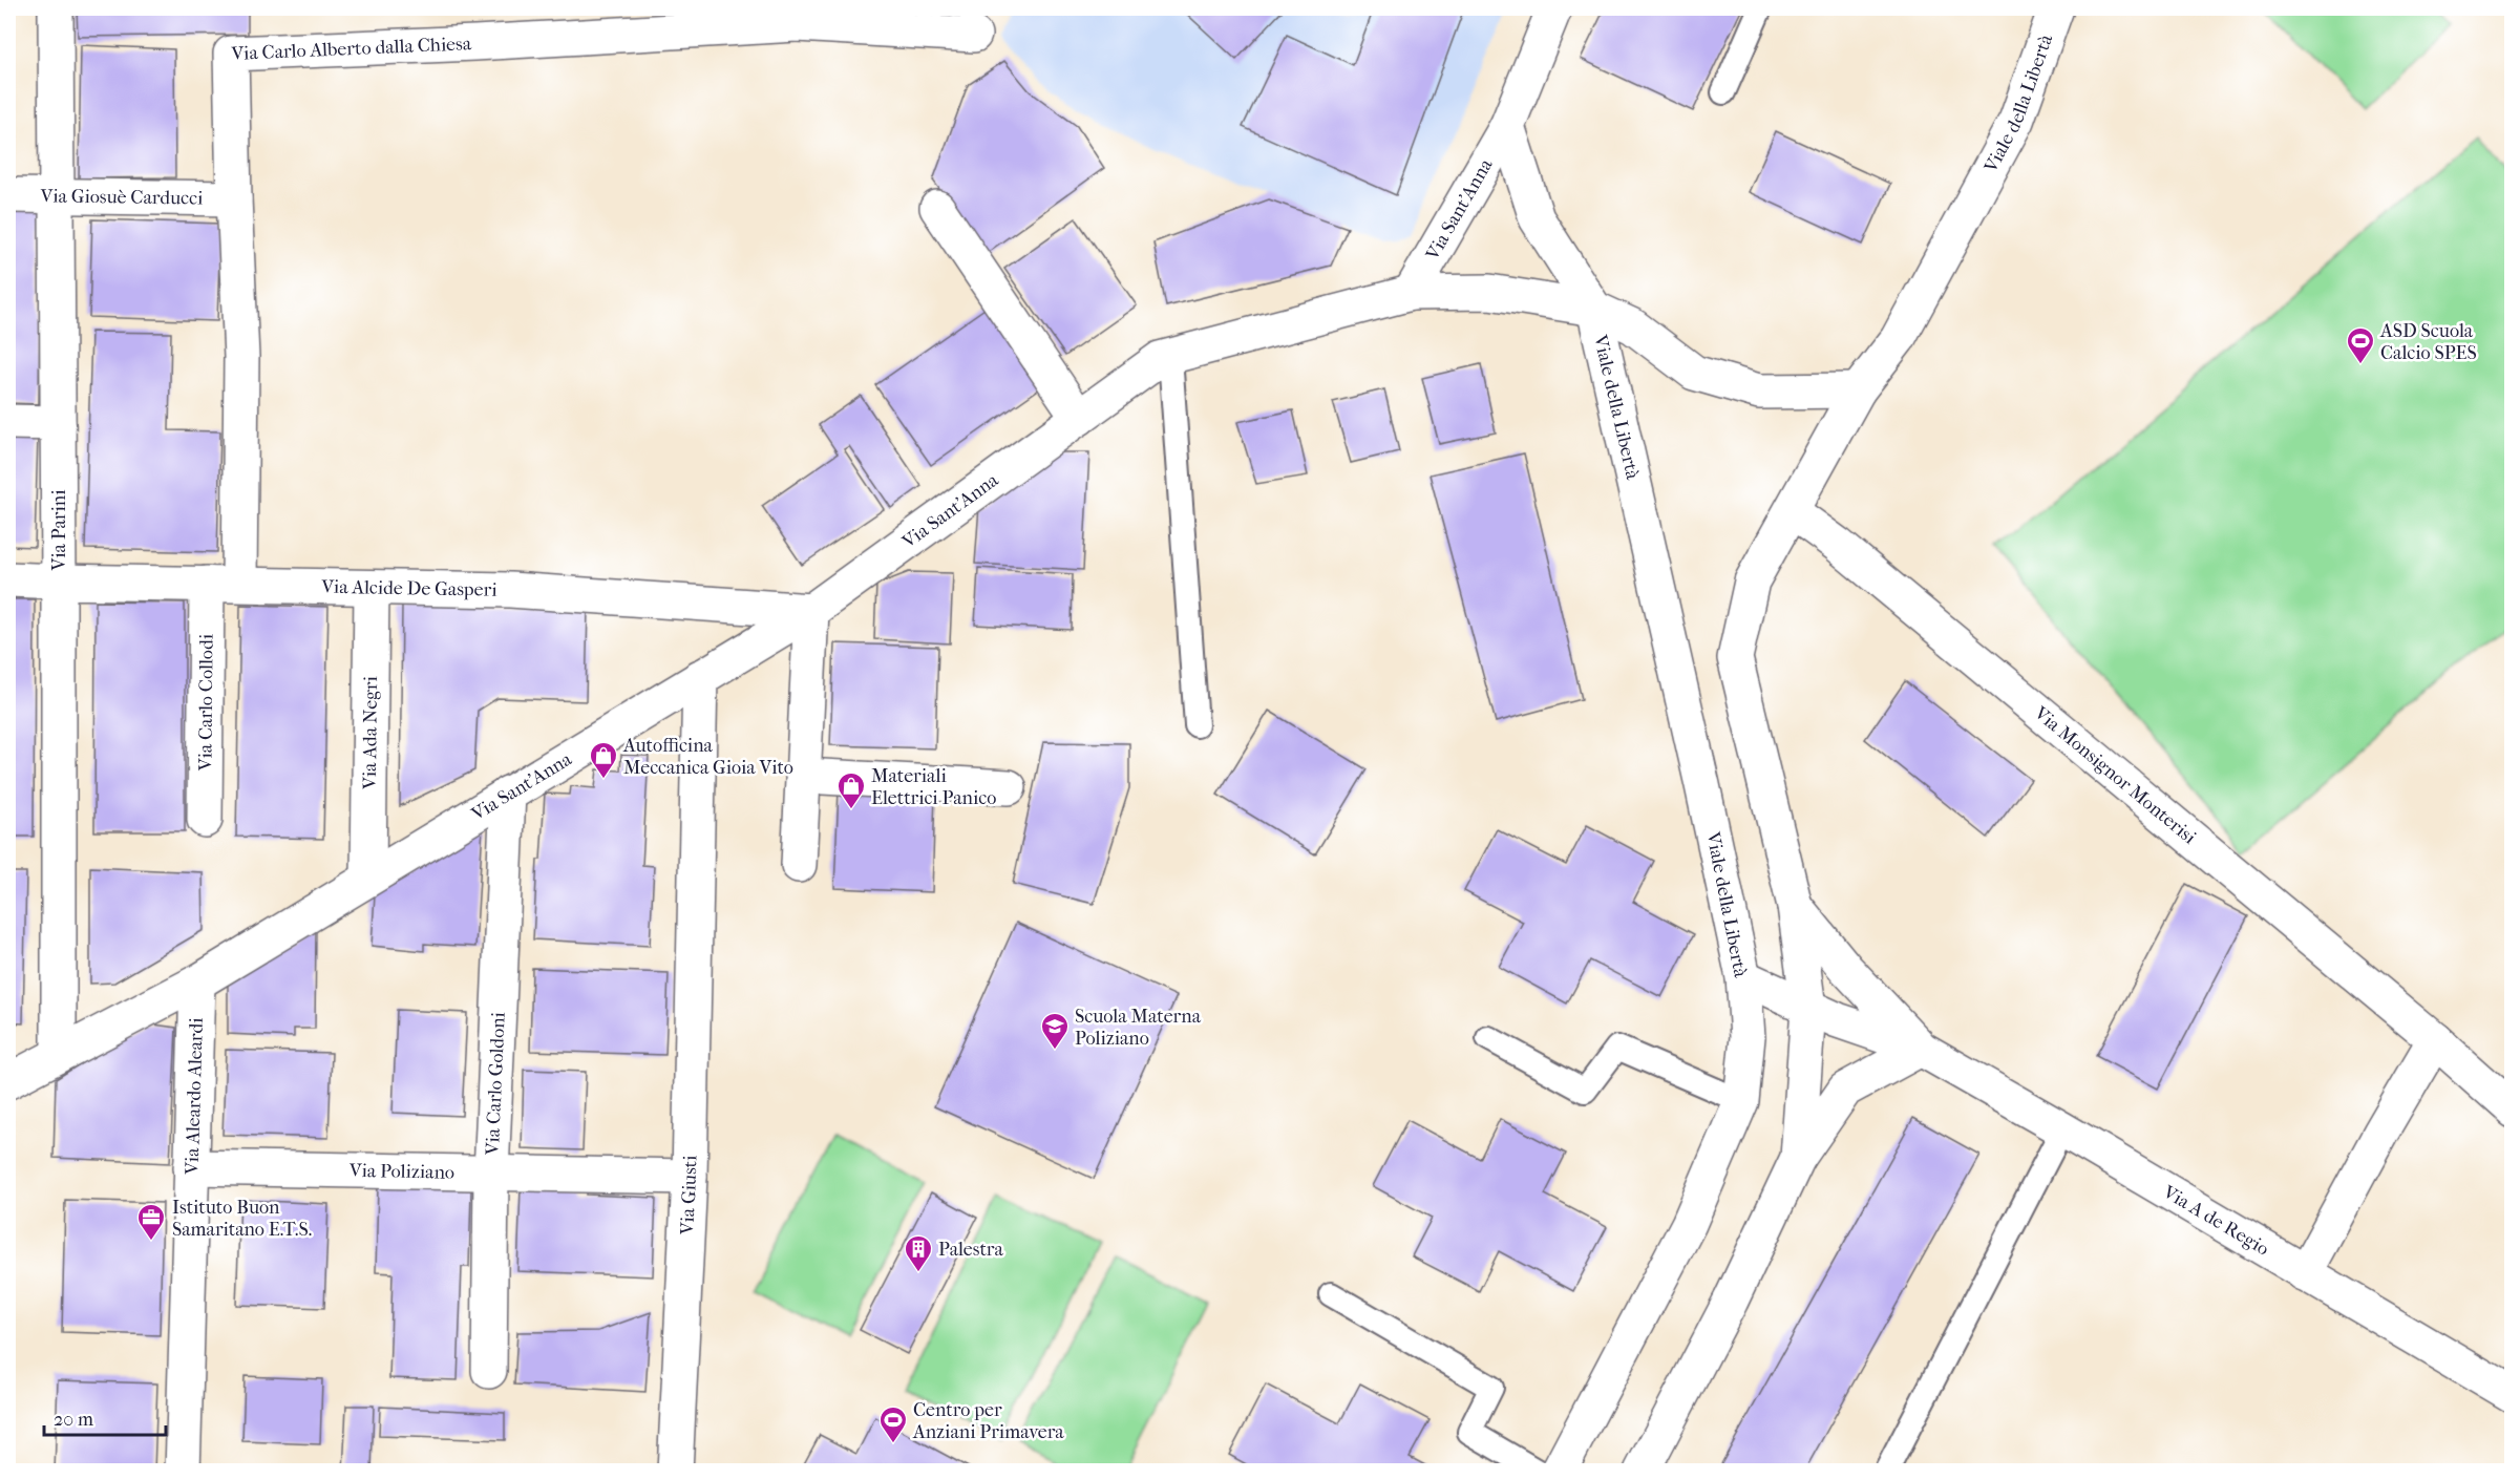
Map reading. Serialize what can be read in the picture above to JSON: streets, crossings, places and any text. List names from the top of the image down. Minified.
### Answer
{"streets":{"street":["Via Carlo Alberto dalla Chiesa","Viale della Libertà","Via Giosuè Carducci","Via Sant'Anna","Via Parini","Via Alcide De Gasperi","Via Carlo Collodi","Via Ada Negri","Via Monsignor Monterisi","Via Carlo Goldoni","Via Aleardo Aleardi","Via Poliziano","Via Giusti","Via A de Regio"]},"crossings":[["Via Carlo Alberto dalla Chiesa","Via Giosuè Carducci"],["Via Carlo Alberto dalla Chiesa","Via Alcide De Gasperi"],["Via Carlo Alberto dalla Chiesa","Via Carlo Collodi"],["Viale della Libertà","Via Sant'Anna"],["Viale della Libertà","Via Monsignor Monterisi"],["Viale della Libertà","Via A de Regio"],["Via Giosuè Carducci","Via Parini"],["Via Sant'Anna","Via Parini"],["Via Sant'Anna","Via Alcide De Gasperi"],["Via Sant'Anna","Via Ada Negri"],["Via Sant'Anna","Via Carlo Goldoni"],["Via Sant'Anna","Via Aleardo Aleardi"],["Via Sant'Anna","Via Giusti"],["Via Parini","Via Alcide De Gasperi"],["Via Alcide De Gasperi","Via Carlo Collodi"],["Via Alcide De Gasperi","Via Ada Negri"],["Via Carlo Goldoni","Via Poliziano"],["Via Aleardo Aleardi","Via Poliziano"],["Via Poliziano","Via Giusti"]],"places":{"sports":["ASD Scuola Calcio SPES","Centro per Anziani Primavera"],"shop":["Autofficina Meccanica Gioia Vito","Materiali Elettrici Panico"],"school or university":["Scuola Materna Poliziano"],"office":["Istituto Buon Samaritano E.T.S."],"building":["Palestra"]},"scale_bar":"20 m"}
